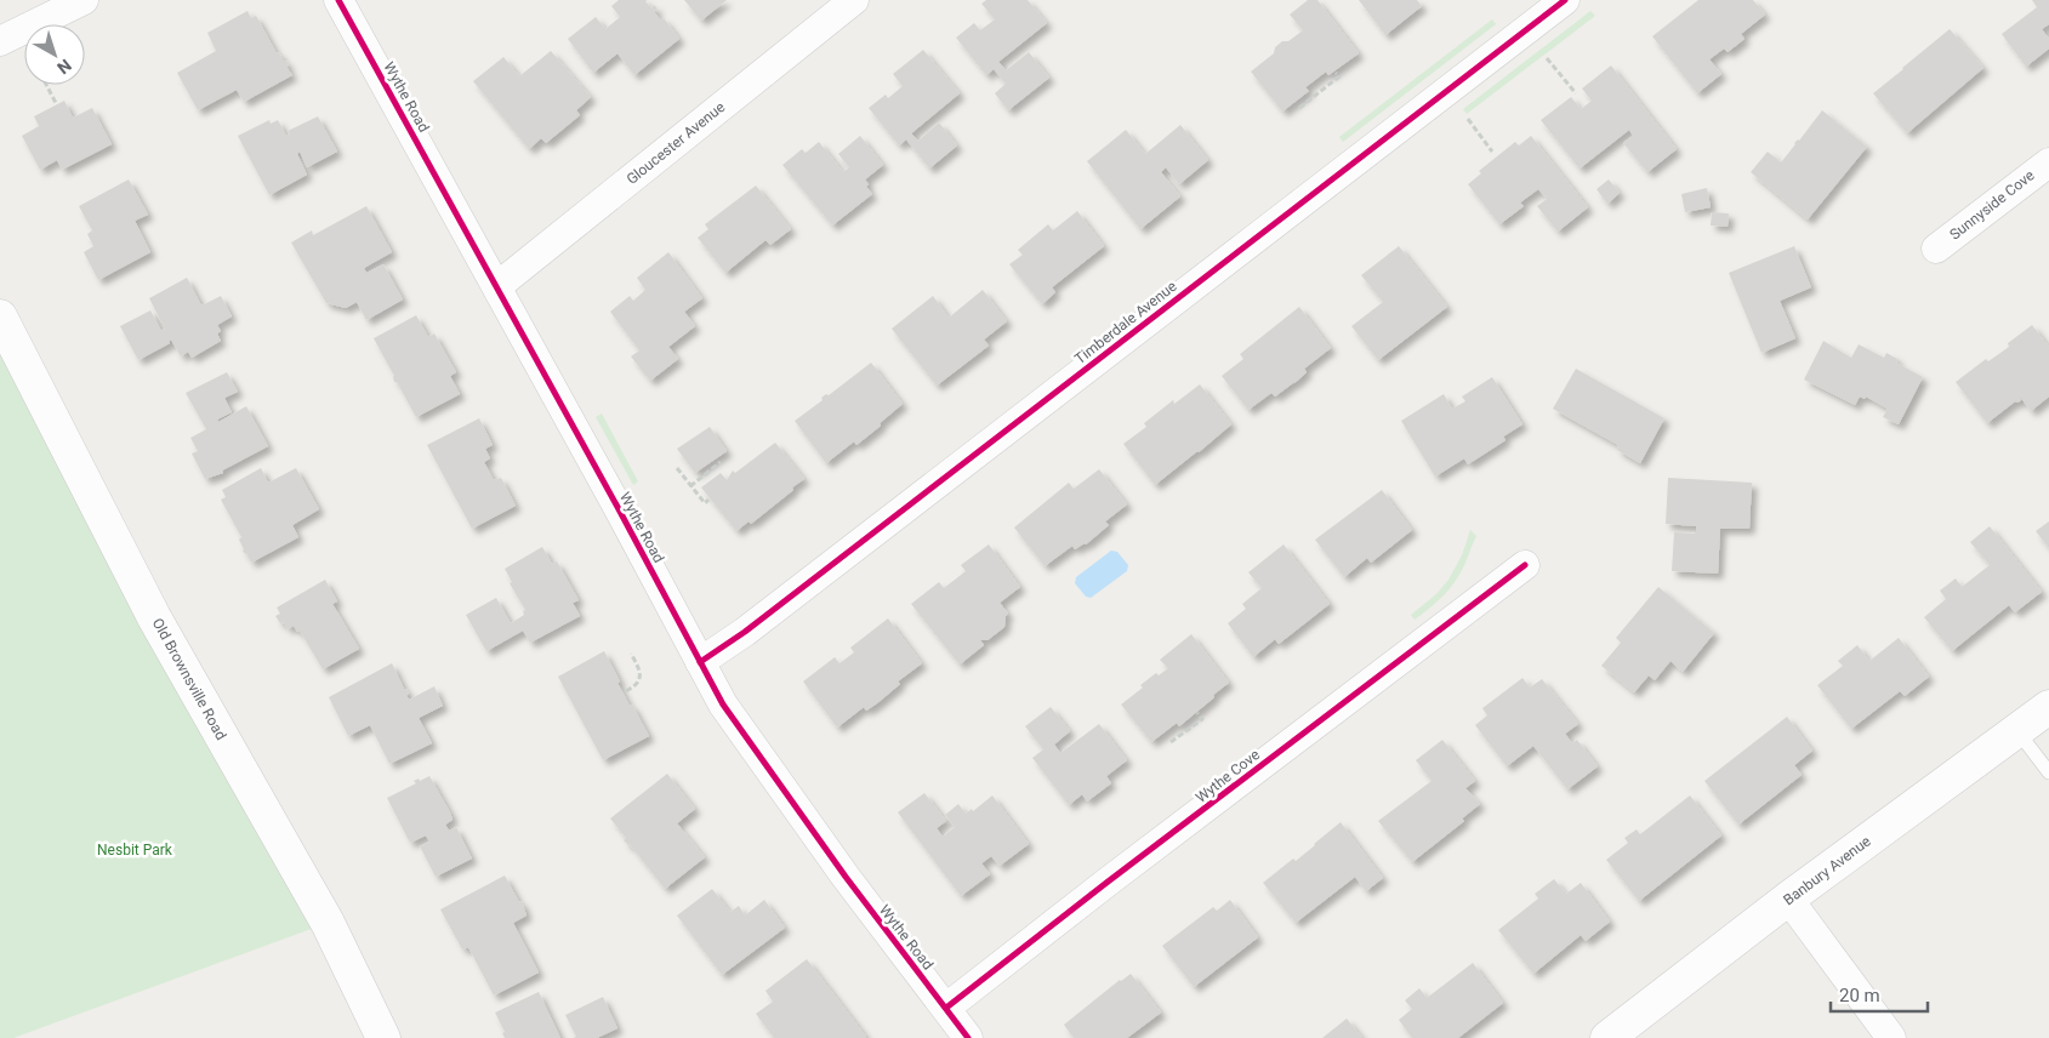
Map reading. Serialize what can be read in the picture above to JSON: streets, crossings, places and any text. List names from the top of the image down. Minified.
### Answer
{"streets":{"main road":["Old Brownsville Road","Banbury Avenue"],"street":["Wythe Road","Gloucester Avenue","Sunnyside Cove","Timberdale Avenue","Wythe Cove"]},"crossings":[["Wythe Road","Gloucester Avenue"],["Wythe Road","Timberdale Avenue"],["Wythe Road","Wythe Cove"]],"parks":["Nesbit Park"],"scale_bar":"20 m","north":"bottom right"}
